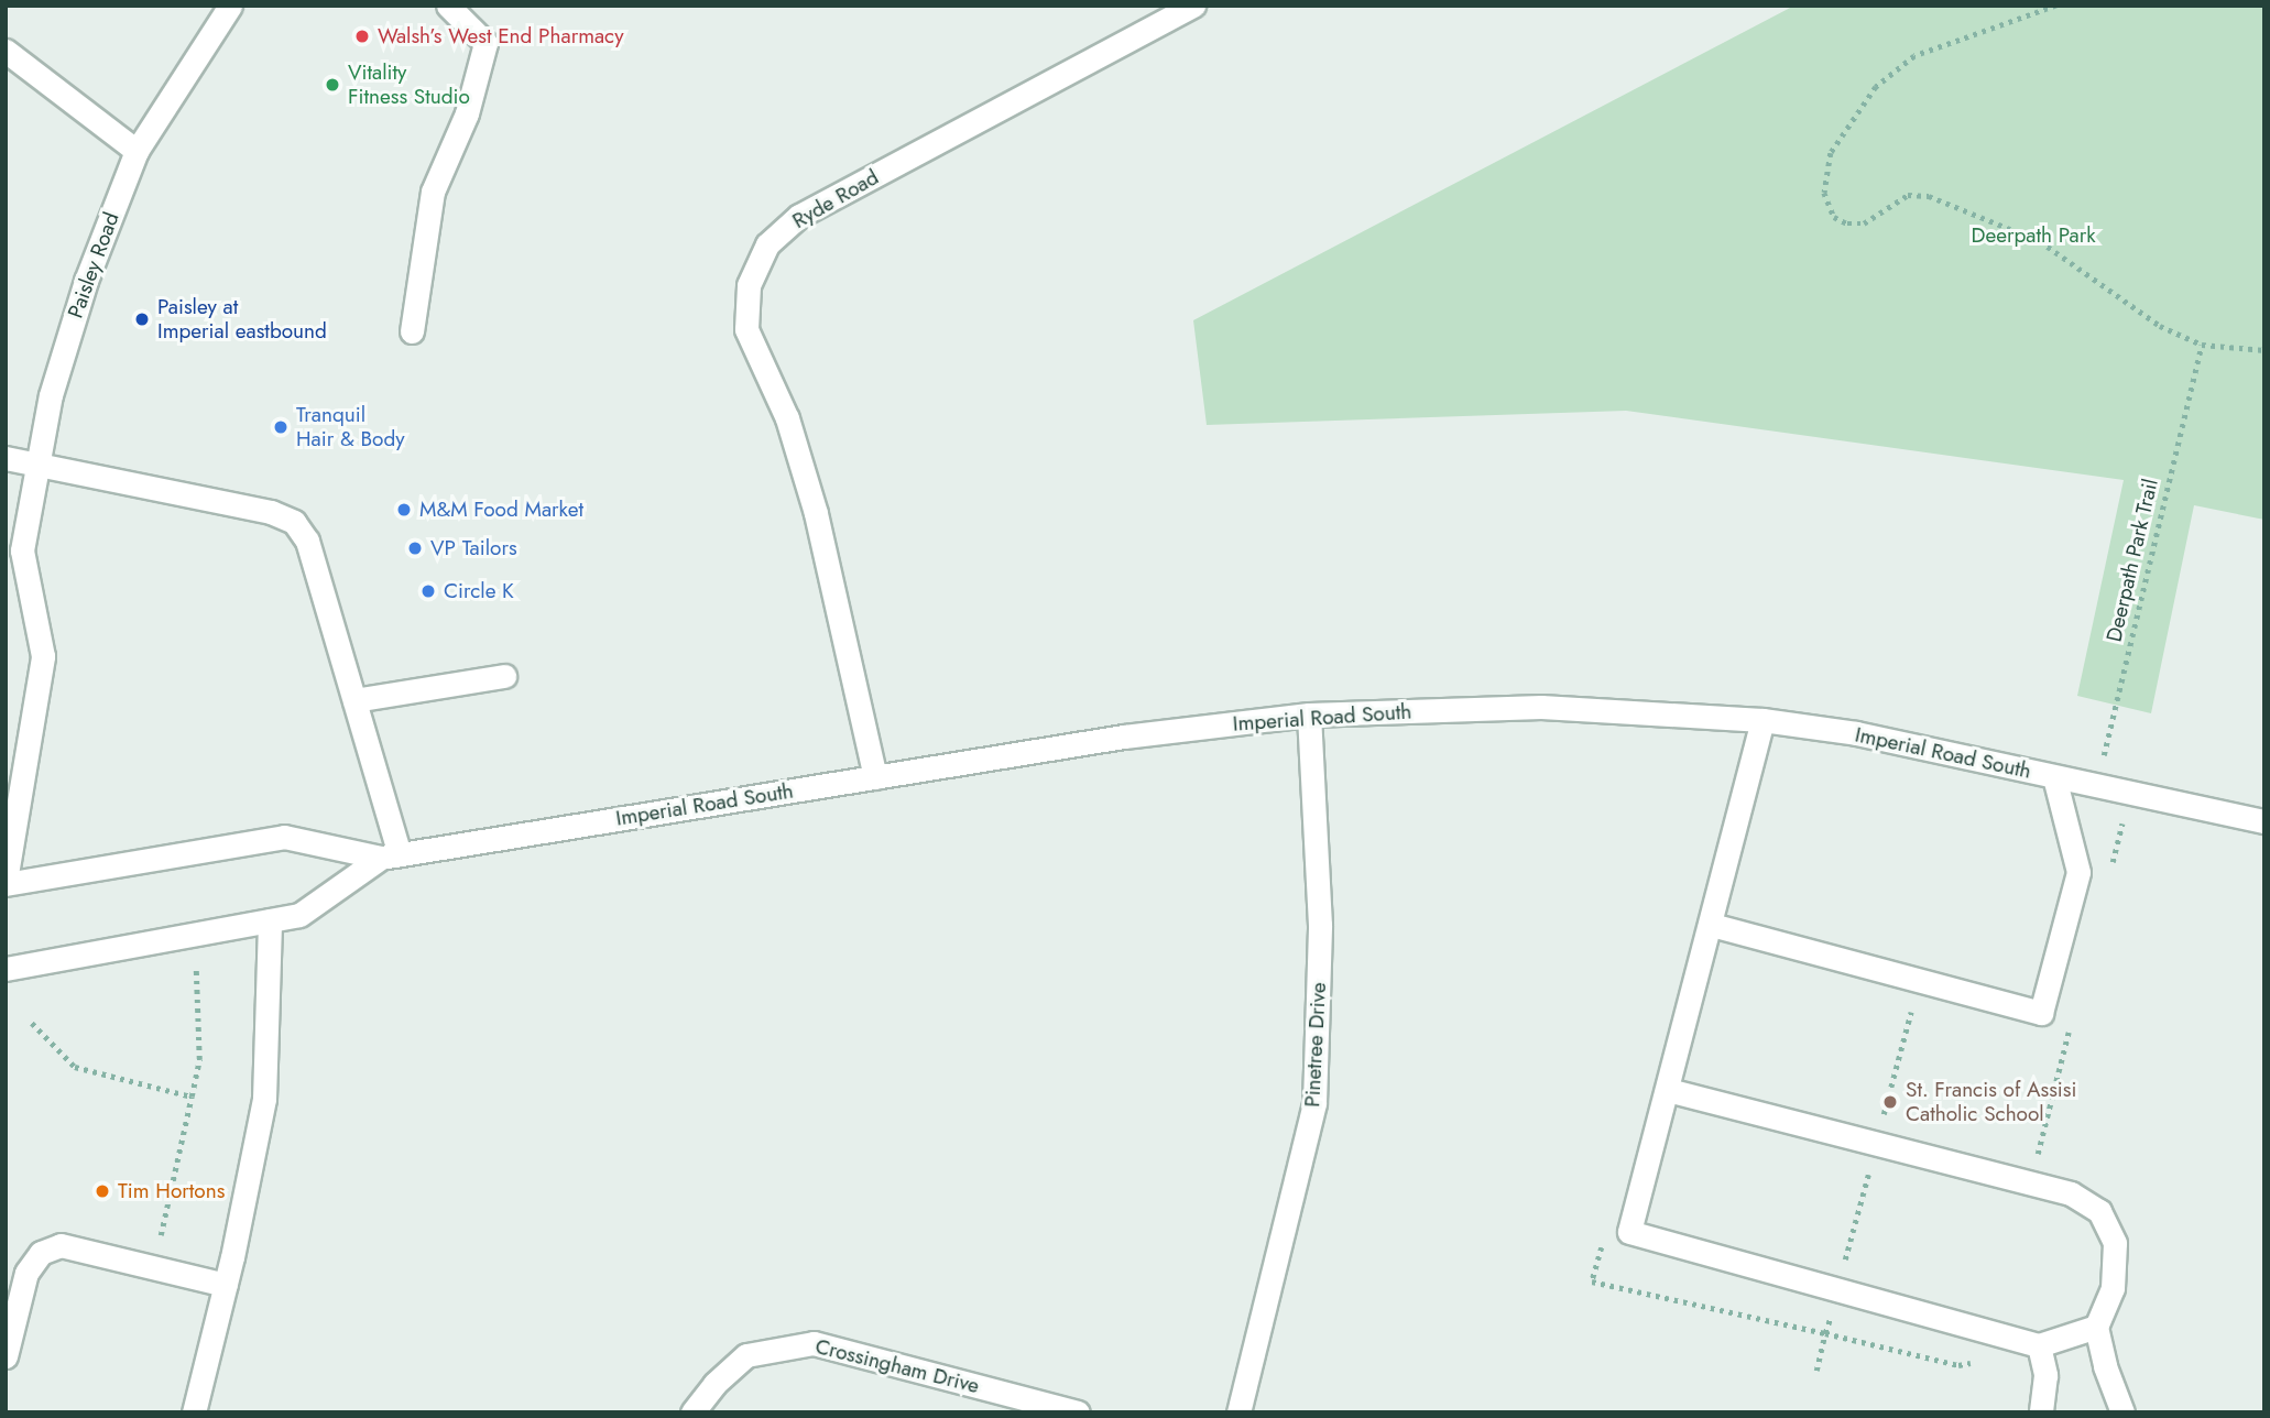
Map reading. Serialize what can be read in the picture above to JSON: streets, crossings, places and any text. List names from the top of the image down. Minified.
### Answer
{"streets":{"street":["Ryde Road","Paisley Road","Imperial Road South","Pinetree Drive","Crossingham Drive"],"path":["Deerpath Park Trail"]},"crossings":[["Ryde Road","Imperial Road South"],["Paisley Road","Imperial Road South"],["Deerpath Park Trail","Imperial Road South"],["Imperial Road South","Pinetree Drive"]],"parks":["Deerpath Park"],"places":["Walsh’s West End Pharmacy","Vitality Fitness Studio","Paisley at Imperial eastbound","Tranquil Hair & Body","M&M Food Market","VP Tailors","Circle K","St. Francis of Assisi Catholic School","Tim Hortons"]}
